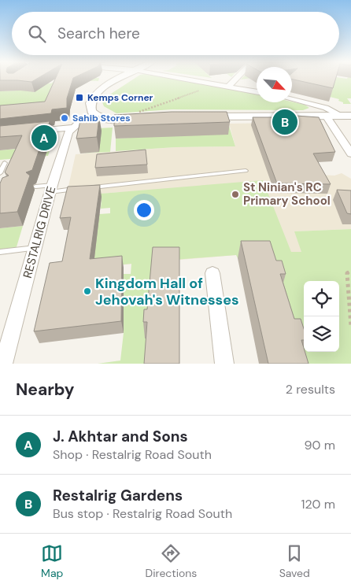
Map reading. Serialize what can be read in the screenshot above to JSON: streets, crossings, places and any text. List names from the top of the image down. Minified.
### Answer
{"streets":{"street":["RESTALRIG DRIVE"]},"places":{"transit":["Kemps Corner"],"other":["Sahib Stores","St Ninian's RC Primary School","Kingdom Hall of Jehovah's Witnesses"]},"north":"bottom right","page":{"search":"Search here","pins":["B","A"],"heading":["Nearby","2 results"],"list":[{"mark":"A","name":"J. Akhtar and Sons","note":"Shop · Restalrig Road South","value":"90 m"},{"mark":"B","name":"Restalrig Gardens","note":"Bus stop · Restalrig Road South","value":"120 m"}],"nav":["Map","Directions","Saved"]}}
